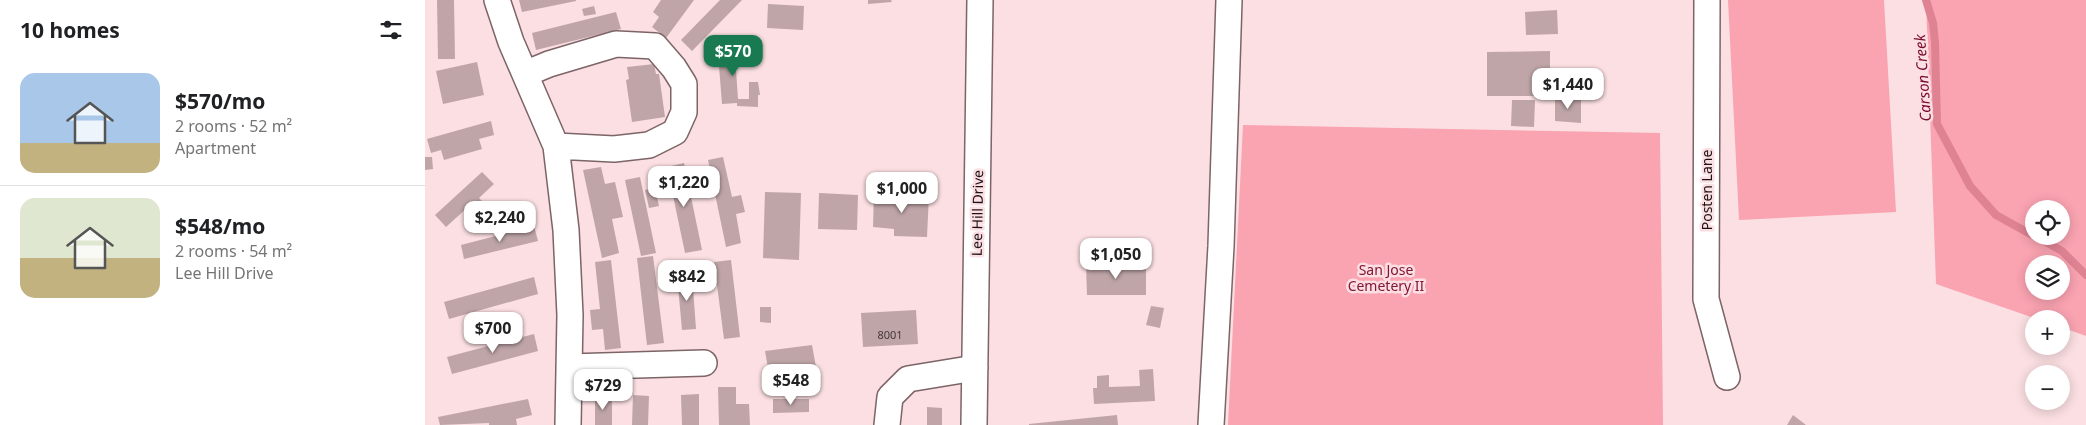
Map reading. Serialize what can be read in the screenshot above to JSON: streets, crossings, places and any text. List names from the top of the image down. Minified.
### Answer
{"streets":{"street":["Posten Lane","Lee Hill Drive"]},"water":["Carson Creek"],"parks":["San Jose Cemetery II"],"house_numbers":["8001"],"page":{"heading":"10 homes","price":["$570","$1,440","$1,220","$1,000","$2,240","$1,050","$842","$700","$548","$729"],"list":[{"name":"$570/mo","note":"2 rooms · 52 m² · Apartment"},{"name":"$548/mo","note":"2 rooms · 54 m² · Lee Hill Drive"}],"map_buttons":["+","−"]}}
